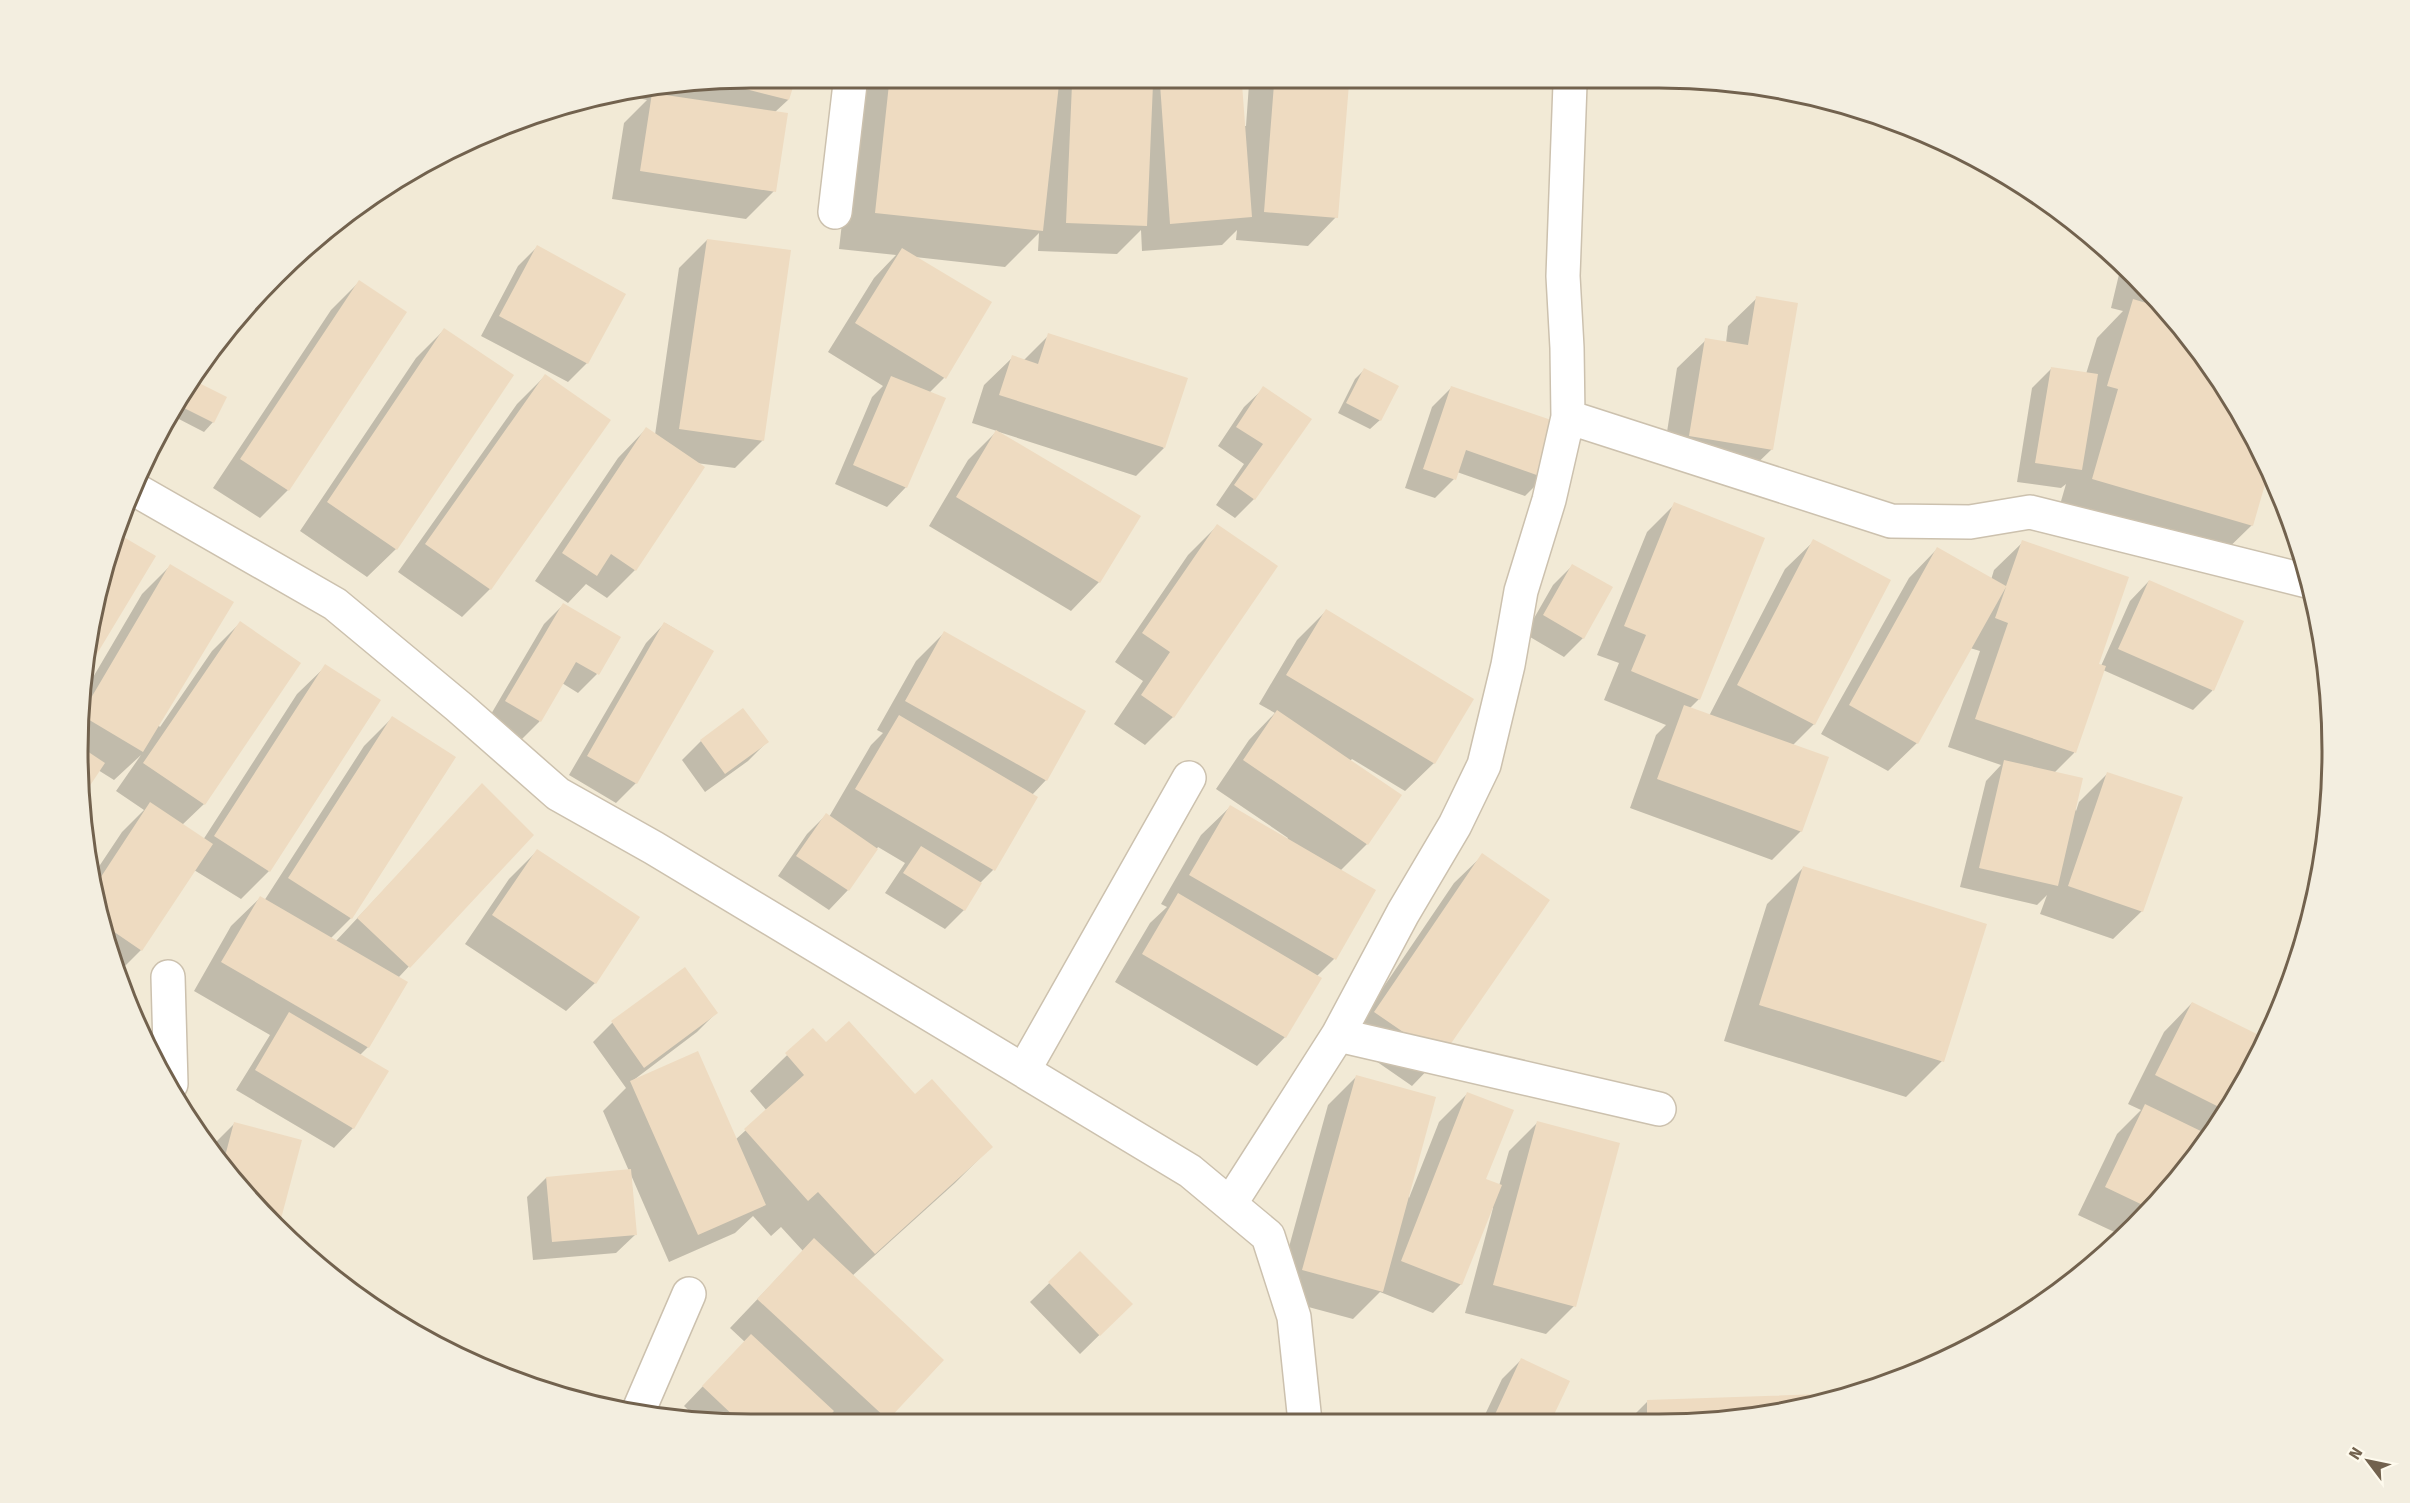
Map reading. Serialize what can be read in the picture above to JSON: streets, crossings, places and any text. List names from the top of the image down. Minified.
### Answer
{"north":"top left"}
